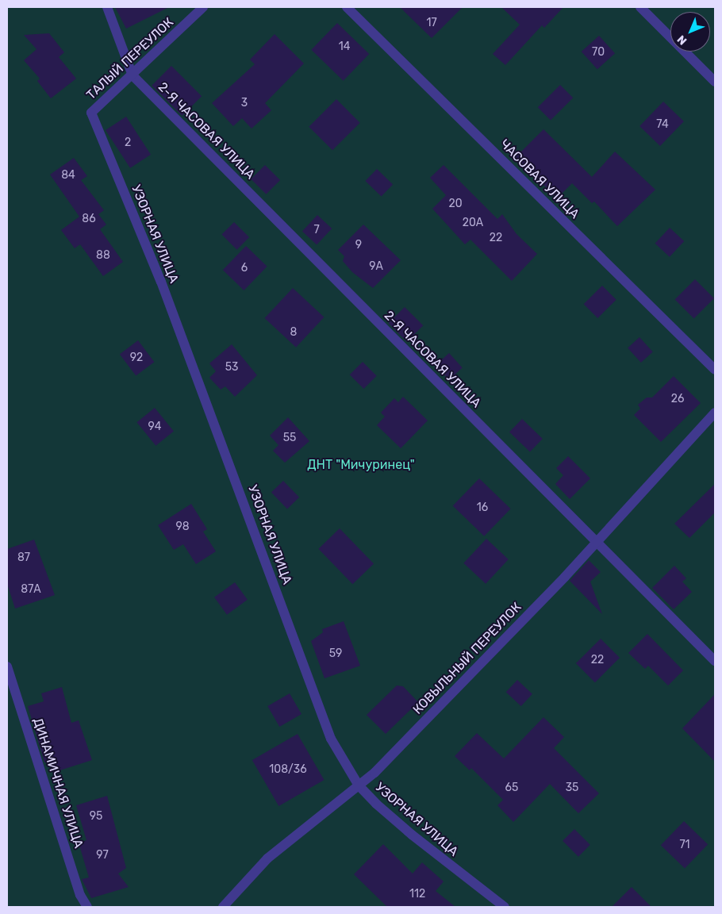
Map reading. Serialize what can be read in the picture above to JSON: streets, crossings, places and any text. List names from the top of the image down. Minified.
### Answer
{"streets":{"street":["ТАЛЫЙ ПЕРЕУЛОК","2-Я ЧАСОВАЯ УЛИЦА","ЧАСОВАЯ УЛИЦА","УЗОРНАЯ УЛИЦА","КОВЫЛЬНЫЙ ПЕРЕУЛОК","ДИНАМИЧНАЯ УЛИЦА"]},"crossings":[["ТАЛЫЙ ПЕРЕУЛОК","2-Я ЧАСОВАЯ УЛИЦА"],["ТАЛЫЙ ПЕРЕУЛОК","УЗОРНАЯ УЛИЦА"],["2-Я ЧАСОВАЯ УЛИЦА","КОВЫЛЬНЫЙ ПЕРЕУЛОК"],["УЗОРНАЯ УЛИЦА","КОВЫЛЬНЫЙ ПЕРЕУЛОК"]],"parks":["ДНТ \"Мичуринец\""],"house_numbers":["17","14","70","3","74","2","84","20","86","20А","7","22","9","88","9А","6","8","92","53","26","94","55","16","98","87","87А","59","22","108/36","65","35","95","71","97","112"],"north":"bottom left"}
